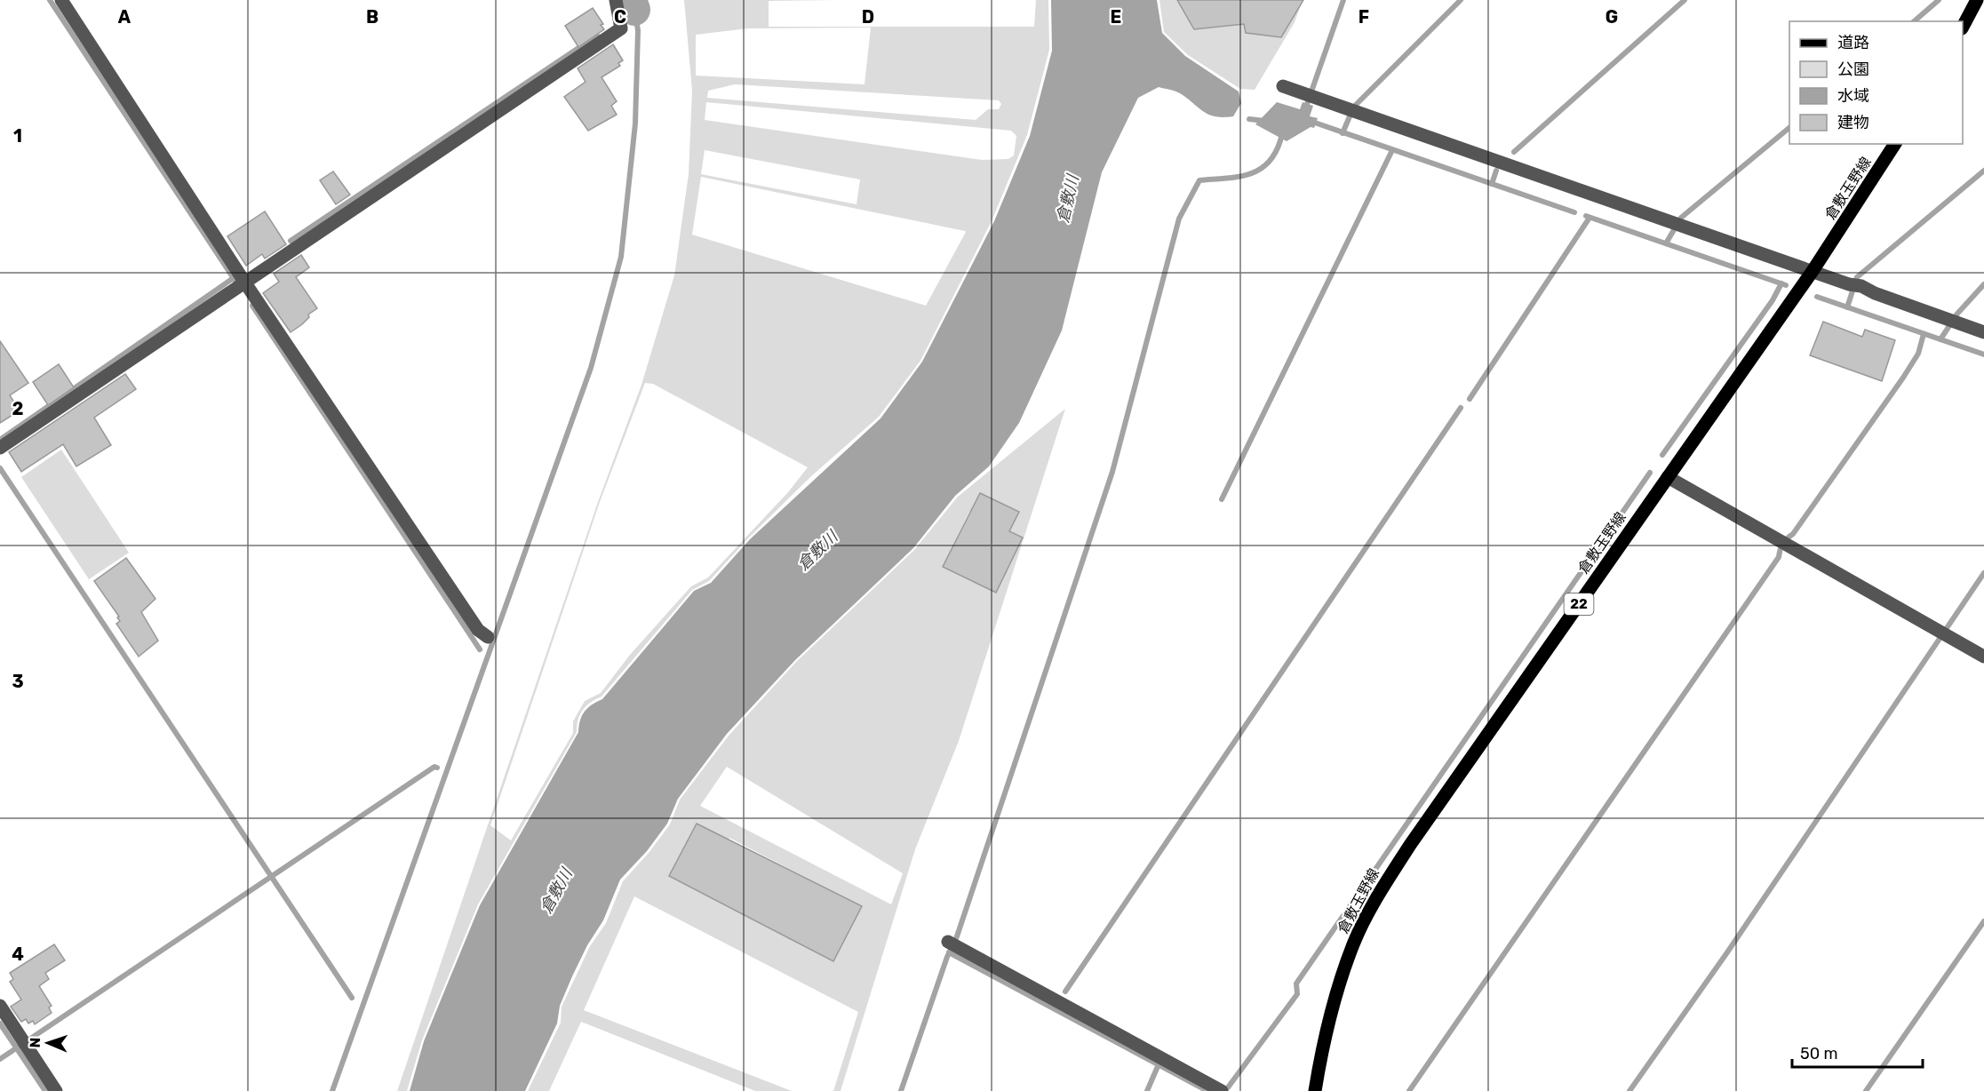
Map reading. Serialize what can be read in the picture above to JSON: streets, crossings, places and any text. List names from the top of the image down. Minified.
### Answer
{"streets":{"main road":["倉敷玉野線","22"]},"water":["倉敷川"],"legend":["道路","公園","水域","建物"],"scale_bar":"50 m","north":"left","grid":{"columns":["A","B","C","D","E","F","G"],"rows":["1","2","3","4"]}}
